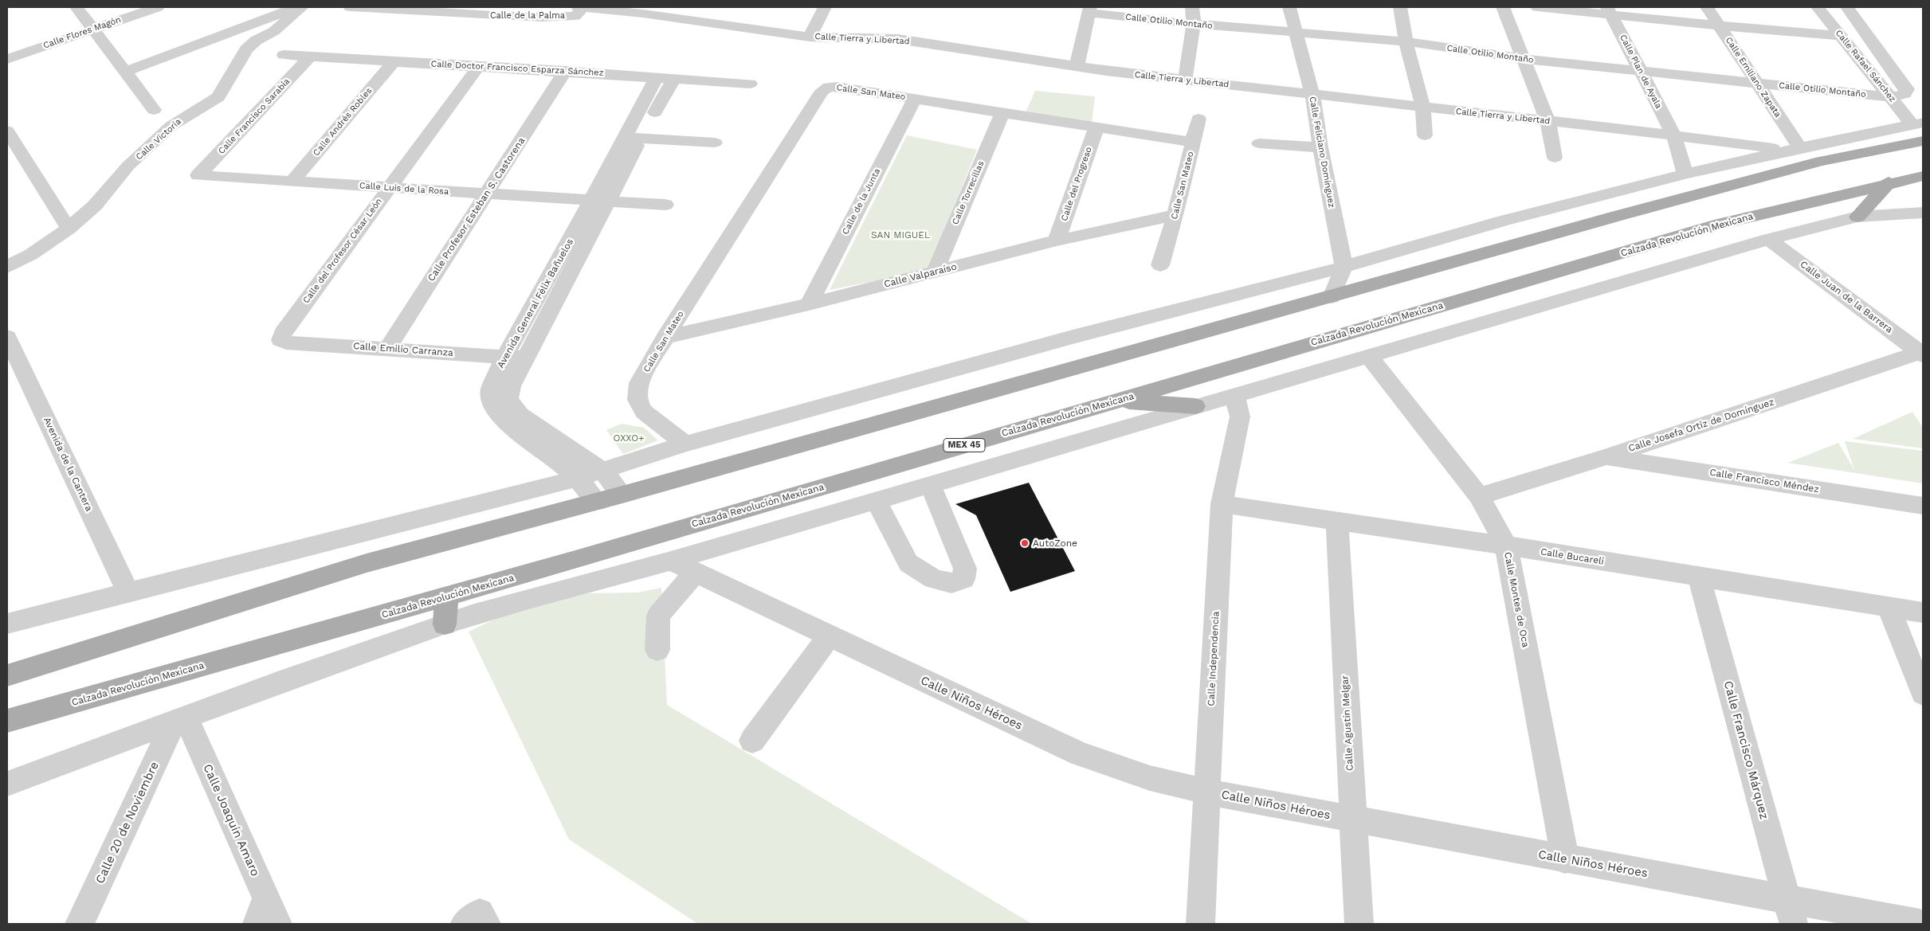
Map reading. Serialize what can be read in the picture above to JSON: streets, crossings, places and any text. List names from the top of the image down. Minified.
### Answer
{"streets":{"main road":["Calzada Revolución Mexicana","MEX 45"],"street":["Calle de la Palma","Calle Otilio Montaño","Calle Flores Magón","Calle Tierra y Libertad","Calle Rafael Sánchez","Calle Doctor Francisco Esparza Sánchez","Calle Plan de Ayala","Calle Emiliano Zapata","Calle San Mateo","Calle Francisco Sarabia","Calle Andrés Robles","Calle Victoria","Calle Feliciano Domínguez","Calle del Progreso","Calle Luis de la Rosa","Calle Torrecillas","Calle de la Junta","Calle Profesor Esteban S. Castorena","Calle del Profesor César León","Calle Valparaíso","Calle Juan de la Barrera","Avenida General Félix Bañuelos","Calle Emilio Carranza","Calle Josefa Ortiz de Domínguez","Avenida de la Cantera","Calle Francisco Méndez","Calle Bucareli","Calle Montes de Oca","Calle Independencia","Calle Niños Héroes","Calle Agustín Melgar","Calle Francisco Márquez","Calle Joaquín Amaro","Calle 20 de Noviembre"]},"crossings":[["Calle de la Palma","Calle Tierra y Libertad"],["Calle Otilio Montaño","Calle Rafael Sánchez"],["Calle Otilio Montaño","Calle Plan de Ayala"],["Calle Otilio Montaño","Calle Emiliano Zapata"],["Calle Otilio Montaño","Calle Feliciano Domínguez"],["Calle Tierra y Libertad","Calle Plan de Ayala"],["Calle Tierra y Libertad","Calle Emiliano Zapata"],["Calle Tierra y Libertad","Calle Feliciano Domínguez"],["Calle Doctor Francisco Esparza Sánchez","Calle Francisco Sarabia"],["Calle Doctor Francisco Esparza Sánchez","Calle Andrés Robles"],["Calle Doctor Francisco Esparza Sánchez","Calle Profesor Esteban S. Castorena"],["Calle Doctor Francisco Esparza Sánchez","Calle del Profesor César León"],["Calle Doctor Francisco Esparza Sánchez","Avenida General Félix Bañuelos"],["Calle San Mateo","Calle del Progreso"],["Calle San Mateo","Calle Torrecillas"],["Calle San Mateo","Calle de la Junta"],["Calle San Mateo","Calle Valparaíso"],["Calle Francisco Sarabia","Calle Luis de la Rosa"],["Calle Andrés Robles","Calle Luis de la Rosa"],["Calle del Progreso","Calle Valparaíso"],["Calle Luis de la Rosa","Calle Profesor Esteban S. Castorena"],["Calle Luis de la Rosa","Calle del Profesor César León"],["Calle Luis de la Rosa","Avenida General Félix Bañuelos"],["Calle Torrecillas","Calle Valparaíso"],["Calle de la Junta","Calle Valparaíso"],["Calle Profesor Esteban S. Castorena","Calle Emilio Carranza"],["Calle del Profesor César León","Calle Emilio Carranza"],["Calle Juan de la Barrera","Calle Josefa Ortiz de Domínguez"],["Avenida General Félix Bañuelos","Calle Emilio Carranza"],["Calle Josefa Ortiz de Domínguez","Calle Francisco Méndez"],["Calle Josefa Ortiz de Domínguez","Calle Montes de Oca"],["Calle Bucareli","Calle Montes de Oca"],["Calle Bucareli","Calle Independencia"],["Calle Bucareli","Calle Agustín Melgar"],["Calle Bucareli","Calle Francisco Márquez"],["Calle Montes de Oca","Calle Niños Héroes"],["Calle Independencia","Calle Niños Héroes"],["Calle Niños Héroes","Calle Agustín Melgar"],["Calle Niños Héroes","Calle Francisco Márquez"],["Calle Joaquín Amaro","Calle 20 de Noviembre"]],"parks":["SAN MIGUEL","OXXO+"],"places":["AutoZone"]}
